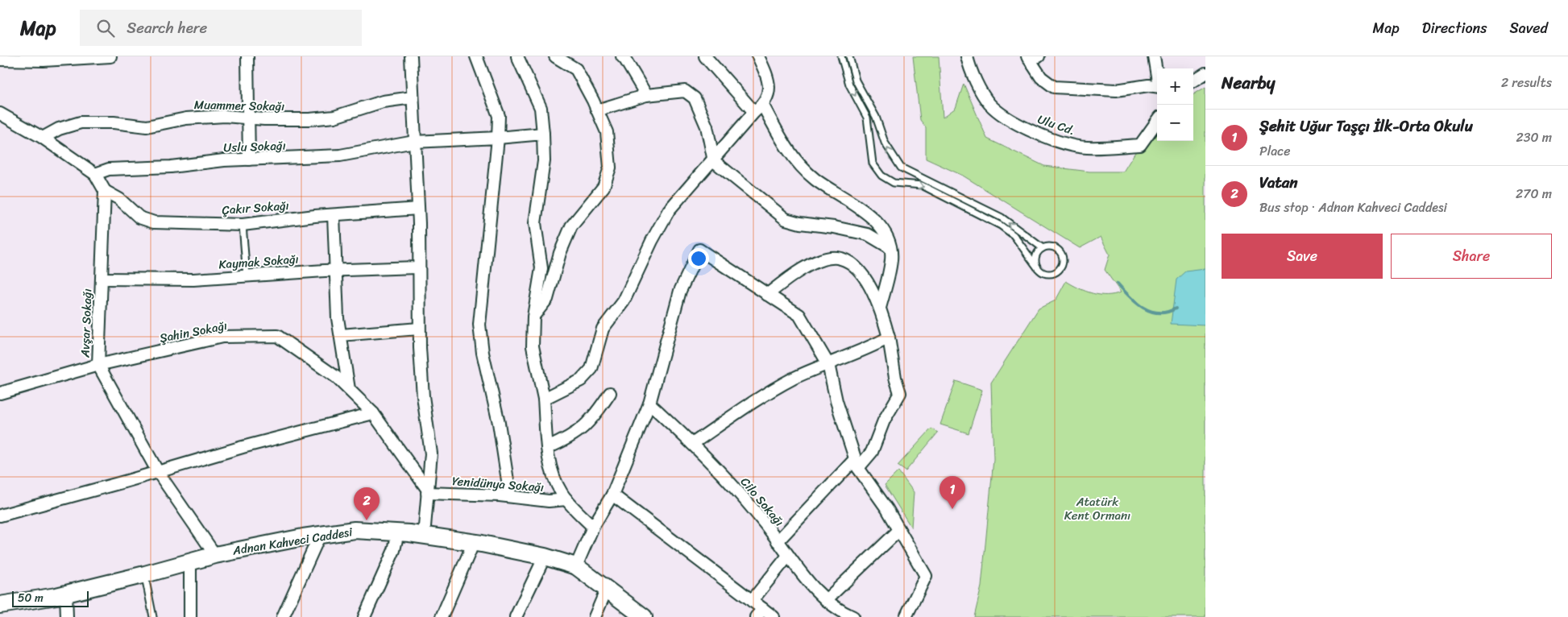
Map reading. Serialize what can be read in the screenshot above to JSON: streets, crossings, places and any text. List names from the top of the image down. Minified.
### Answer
{"streets":{"main road":["Adnan Kahveci Caddesi"],"street":["Muammer Sokağı","Ulu Cd.","Uslu Sokağı","Çakır Sokağı","Kaymak Sokağı","Avşar Sokağı","Şahin Sokağı","Yenidünya Sokağı","Cilo Sokağı"]},"crossings":[["Çakır Sokağı","Avşar Sokağı"],["Kaymak Sokağı","Avşar Sokağı"],["Avşar Sokağı","Şahin Sokağı"],["Avşar Sokağı","Adnan Kahveci Caddesi"],["Şahin Sokağı","Yenidünya Sokağı"]],"parks":["Atatürk Kent Ormanı"],"scale_bar":"50 m","page":{"header":"Map","search":"Search here","nav":["Map","Directions","Saved"],"heading":["Nearby","2 results"],"map_buttons":["+","−"],"list":[{"mark":"1","name":"Şehit Uğur Taşçı İlk-Orta Okulu","note":"Place","value":"230 m"},{"mark":"2","name":"Vatan","note":"Bus stop · Adnan Kahveci Caddesi","value":"270 m"}],"buttons":["Save","Share"],"pins":["1","2"],"scale":"50 m"}}
